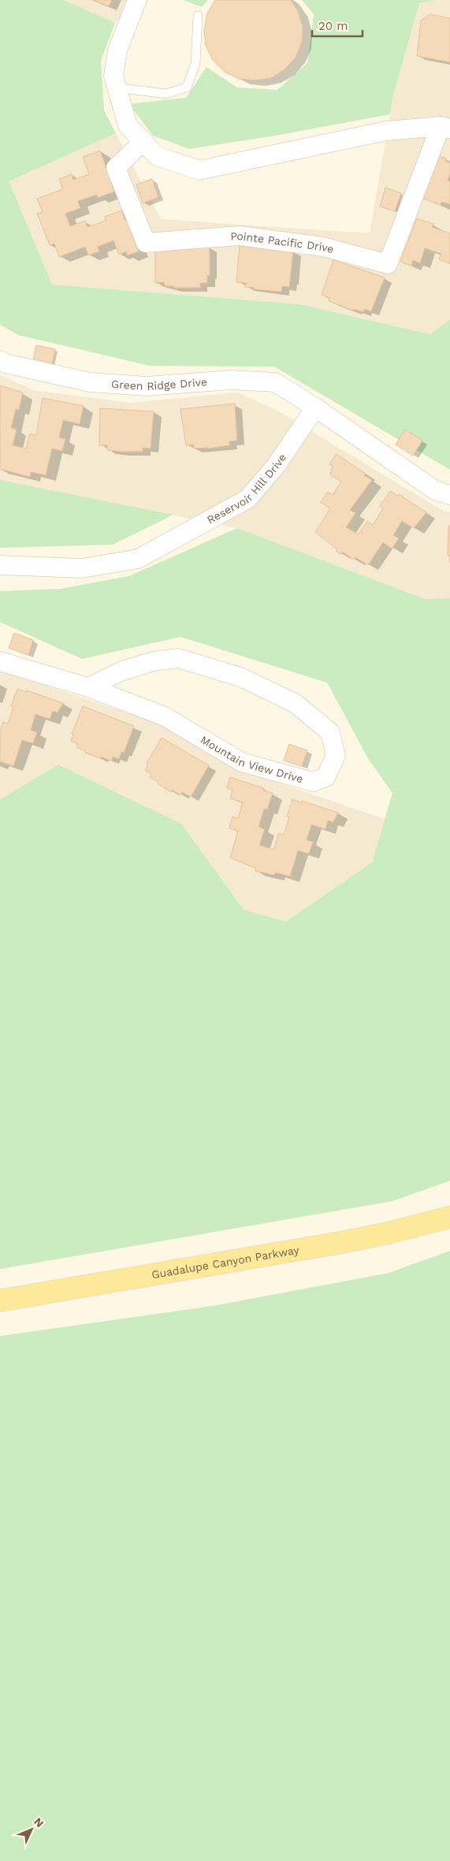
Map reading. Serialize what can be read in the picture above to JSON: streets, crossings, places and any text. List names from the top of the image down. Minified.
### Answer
{"streets":{"main road":["Guadalupe Canyon Parkway"],"street":["Pointe Pacific Drive","Green Ridge Drive","Reservoir Hill Drive","Mountain View Drive"]},"crossings":[["Green Ridge Drive","Reservoir Hill Drive"]],"scale_bar":"20 m","north":"top right"}
